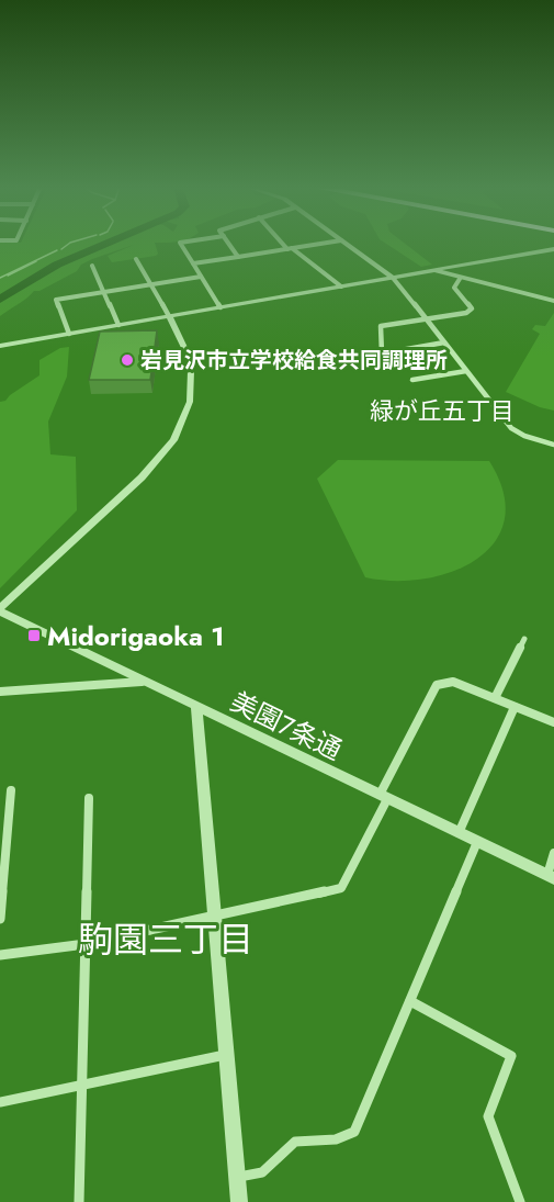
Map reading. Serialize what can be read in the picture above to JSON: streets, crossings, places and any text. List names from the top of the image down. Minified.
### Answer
{"streets":{"street":["美園7条通"]},"districts":["緑が丘五丁目","駒園三丁目"],"places":{"other":["岩見沢市立学校給食共同調理所"],"transit":["Midorigaoka 1"]}}
